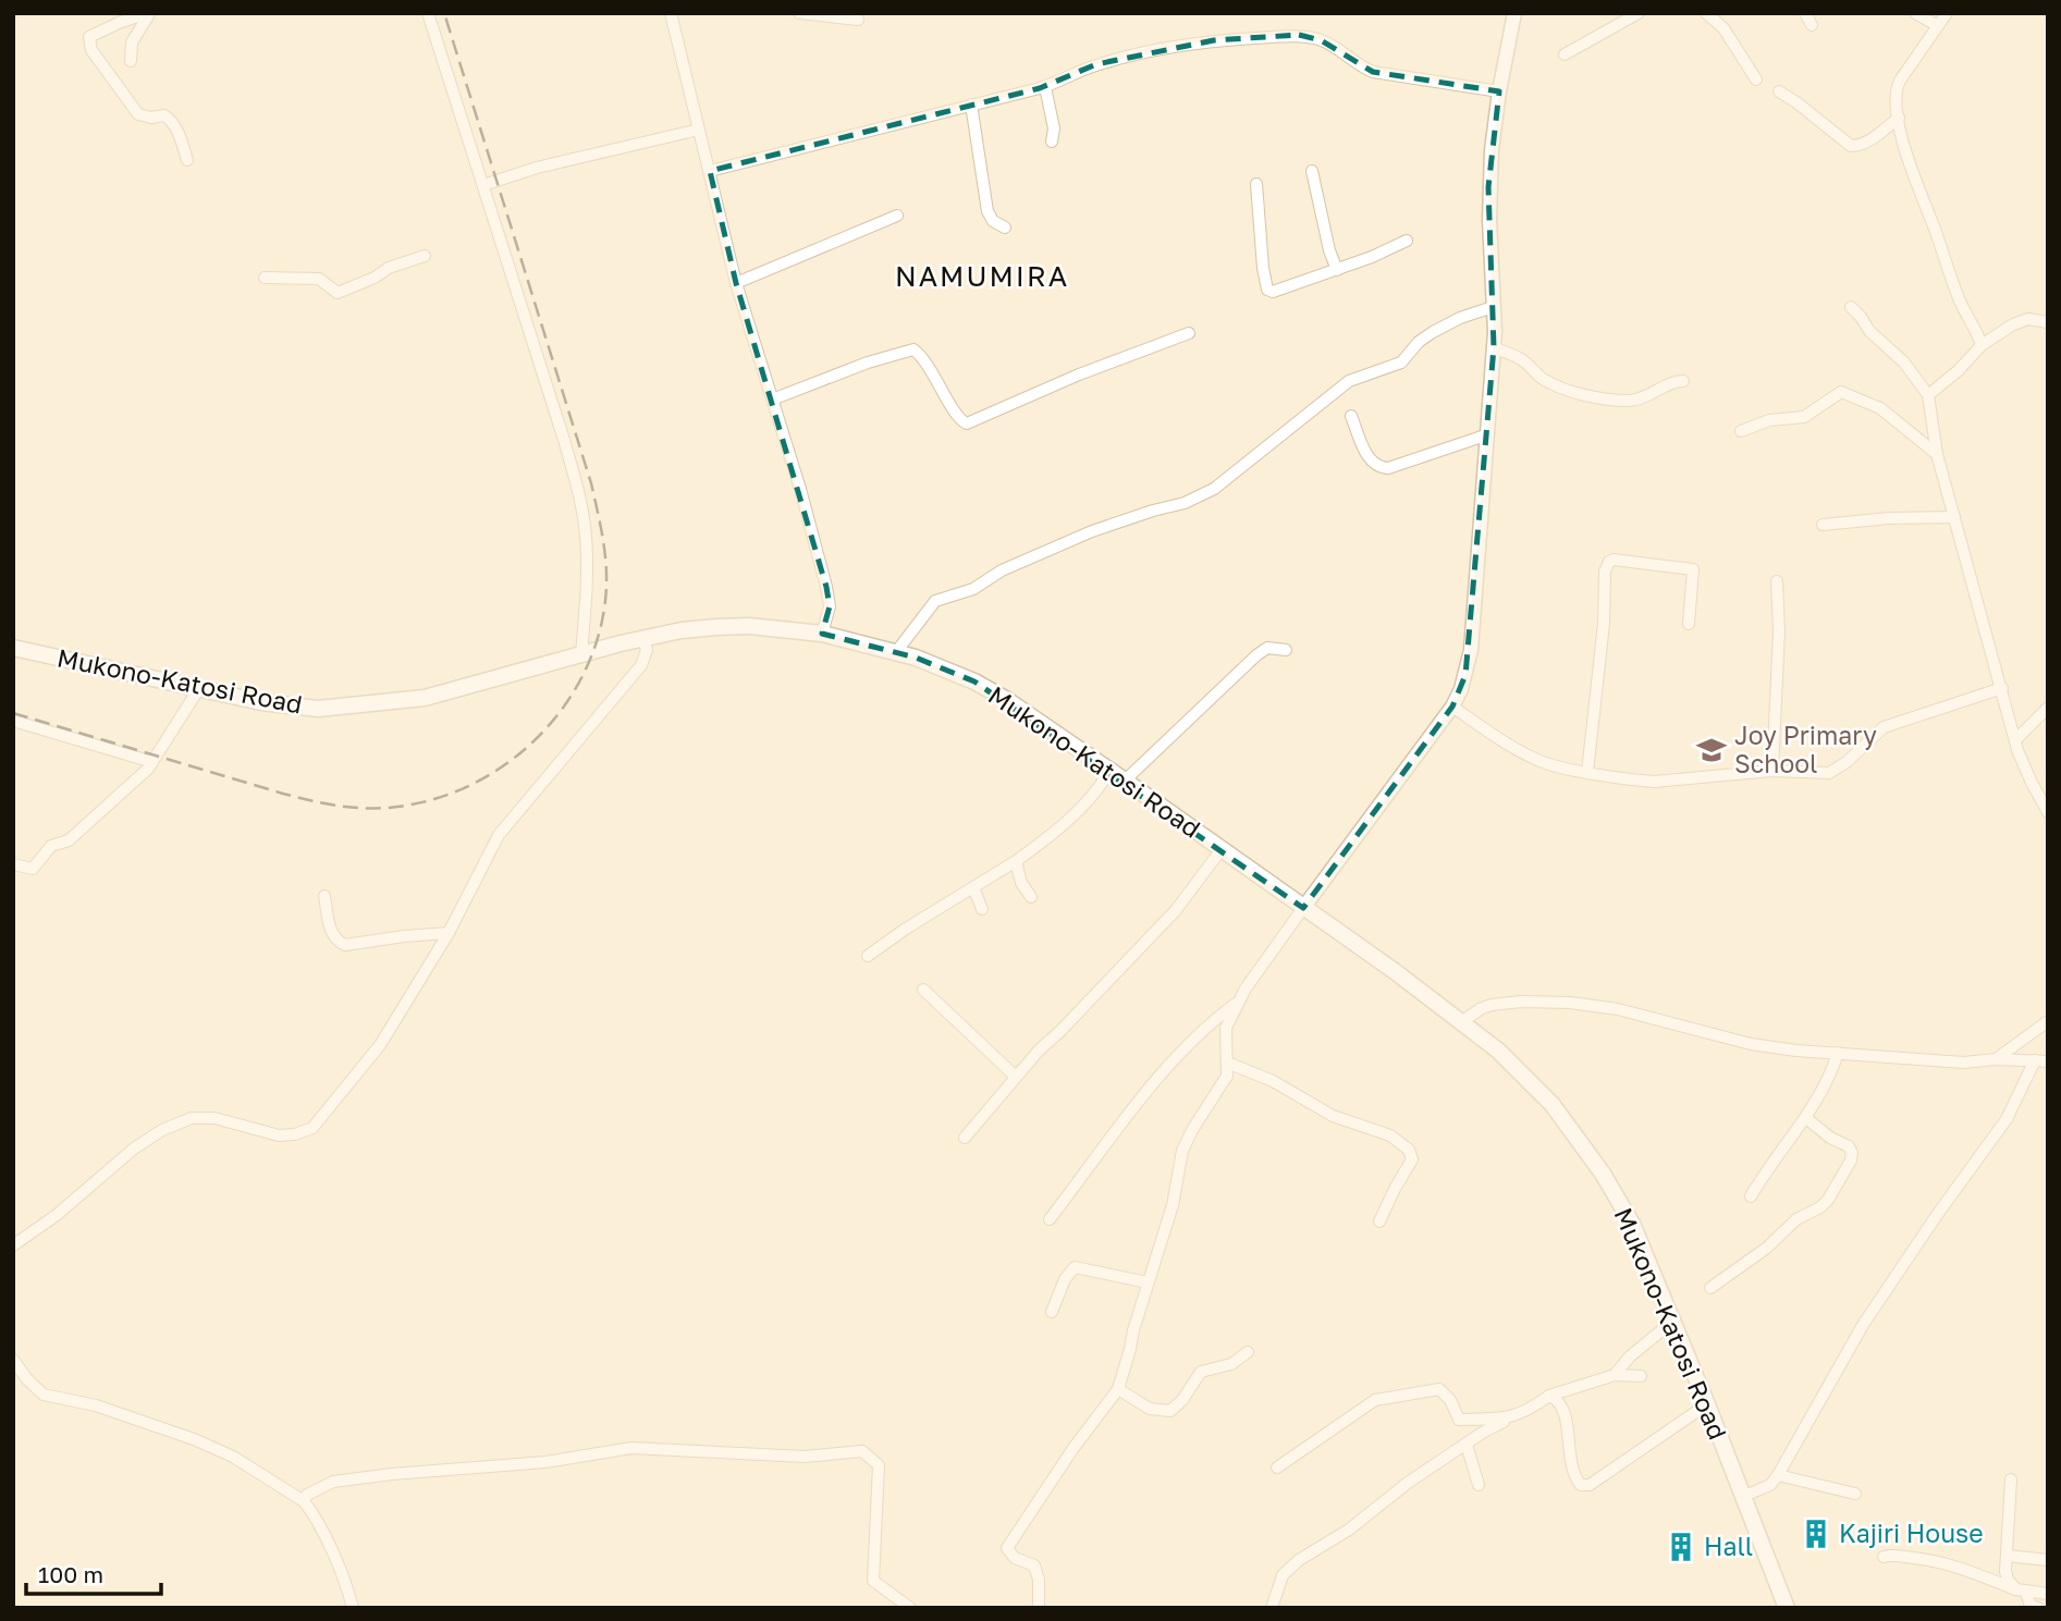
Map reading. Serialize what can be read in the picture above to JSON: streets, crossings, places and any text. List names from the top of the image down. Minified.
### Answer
{"streets":{"main road":["Mukono-Katosi Road"]},"districts":["NAMUMIRA"],"places":{"school or university":["Joy Primary School"],"building":["Kajiri House","Hall"]},"scale_bar":"100 m"}
